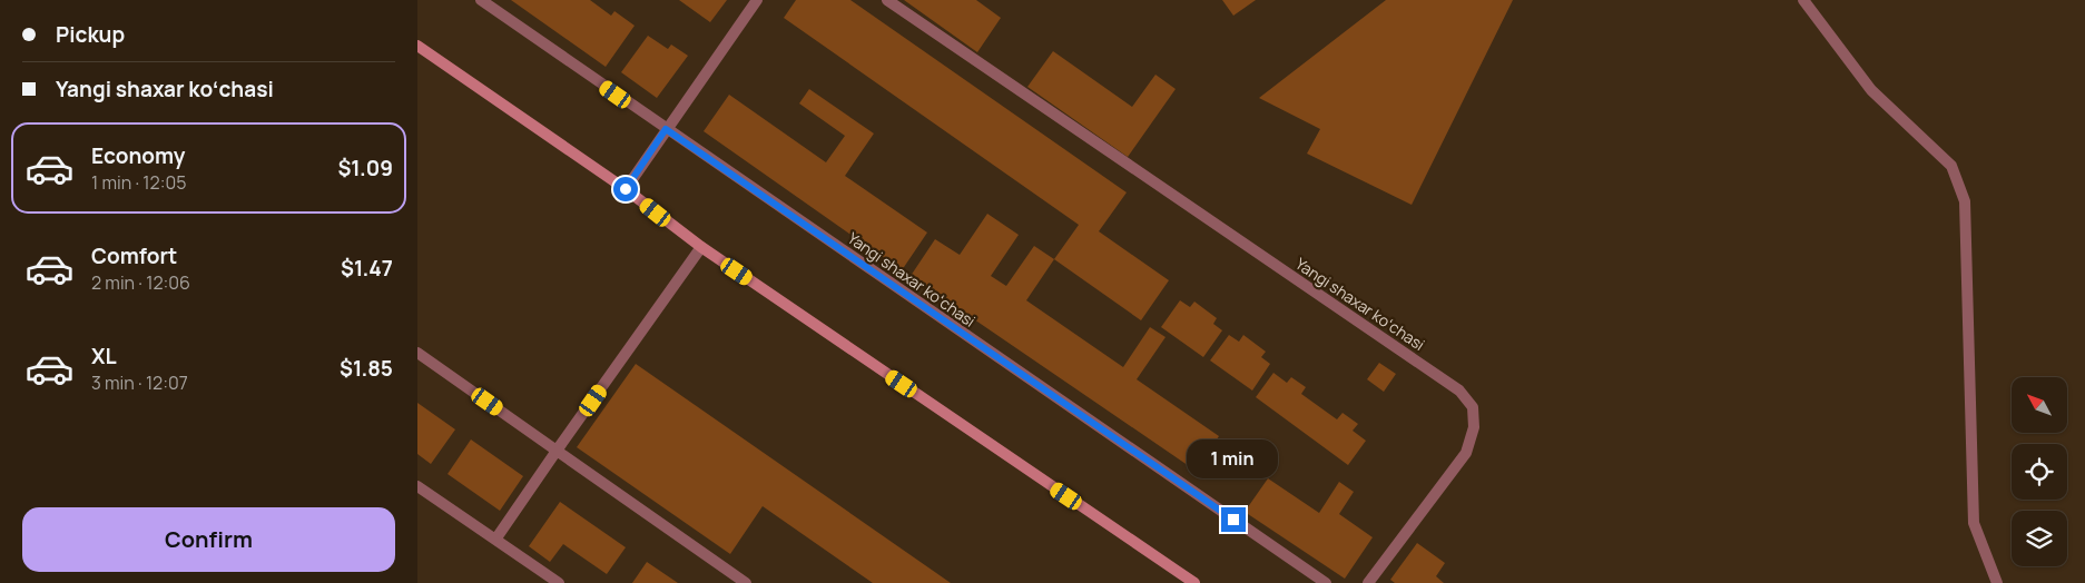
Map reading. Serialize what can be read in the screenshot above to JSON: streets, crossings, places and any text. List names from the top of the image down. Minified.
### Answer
{"streets":{"street":["Yangi shaxar koʻchasi"]},"north":"top left","page":{"banner":["Pickup","Yangi shaxar koʻchasi"],"list":[{"name":"Economy","note":"1 min · 12:05","value":"$1.09"},{"name":"Comfort","note":"2 min · 12:06","value":"$1.47"},{"name":"XL","note":"3 min · 12:07","value":"$1.85"}],"bubble":"1 min","buttons":"Confirm"}}
